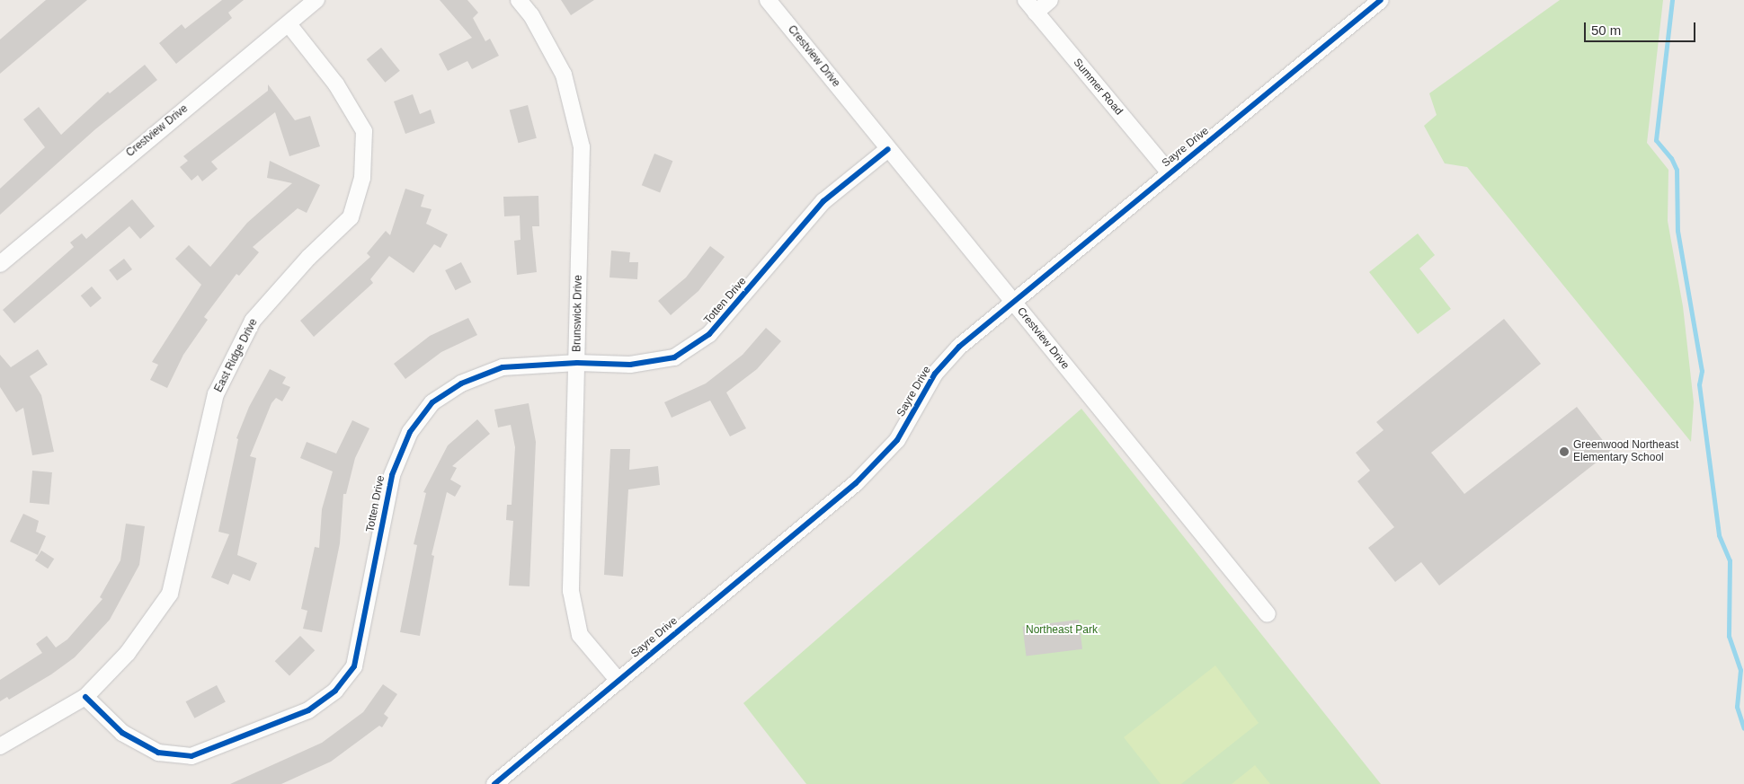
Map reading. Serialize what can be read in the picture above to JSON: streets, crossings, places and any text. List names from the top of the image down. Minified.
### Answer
{"streets":{"street":["Crestview Drive","Summer Road","Sayre Drive","Totten Drive","Brunswick Drive","East Ridge Drive"]},"crossings":[["Crestview Drive","Sayre Drive"],["Crestview Drive","Totten Drive"],["Crestview Drive","East Ridge Drive"],["Summer Road","Sayre Drive"],["Sayre Drive","Brunswick Drive"],["Totten Drive","Brunswick Drive"],["Totten Drive","East Ridge Drive"]],"parks":["Northeast Park"],"places":["Greenwood Northeast Elementary School"],"scale_bar":"50 m"}
